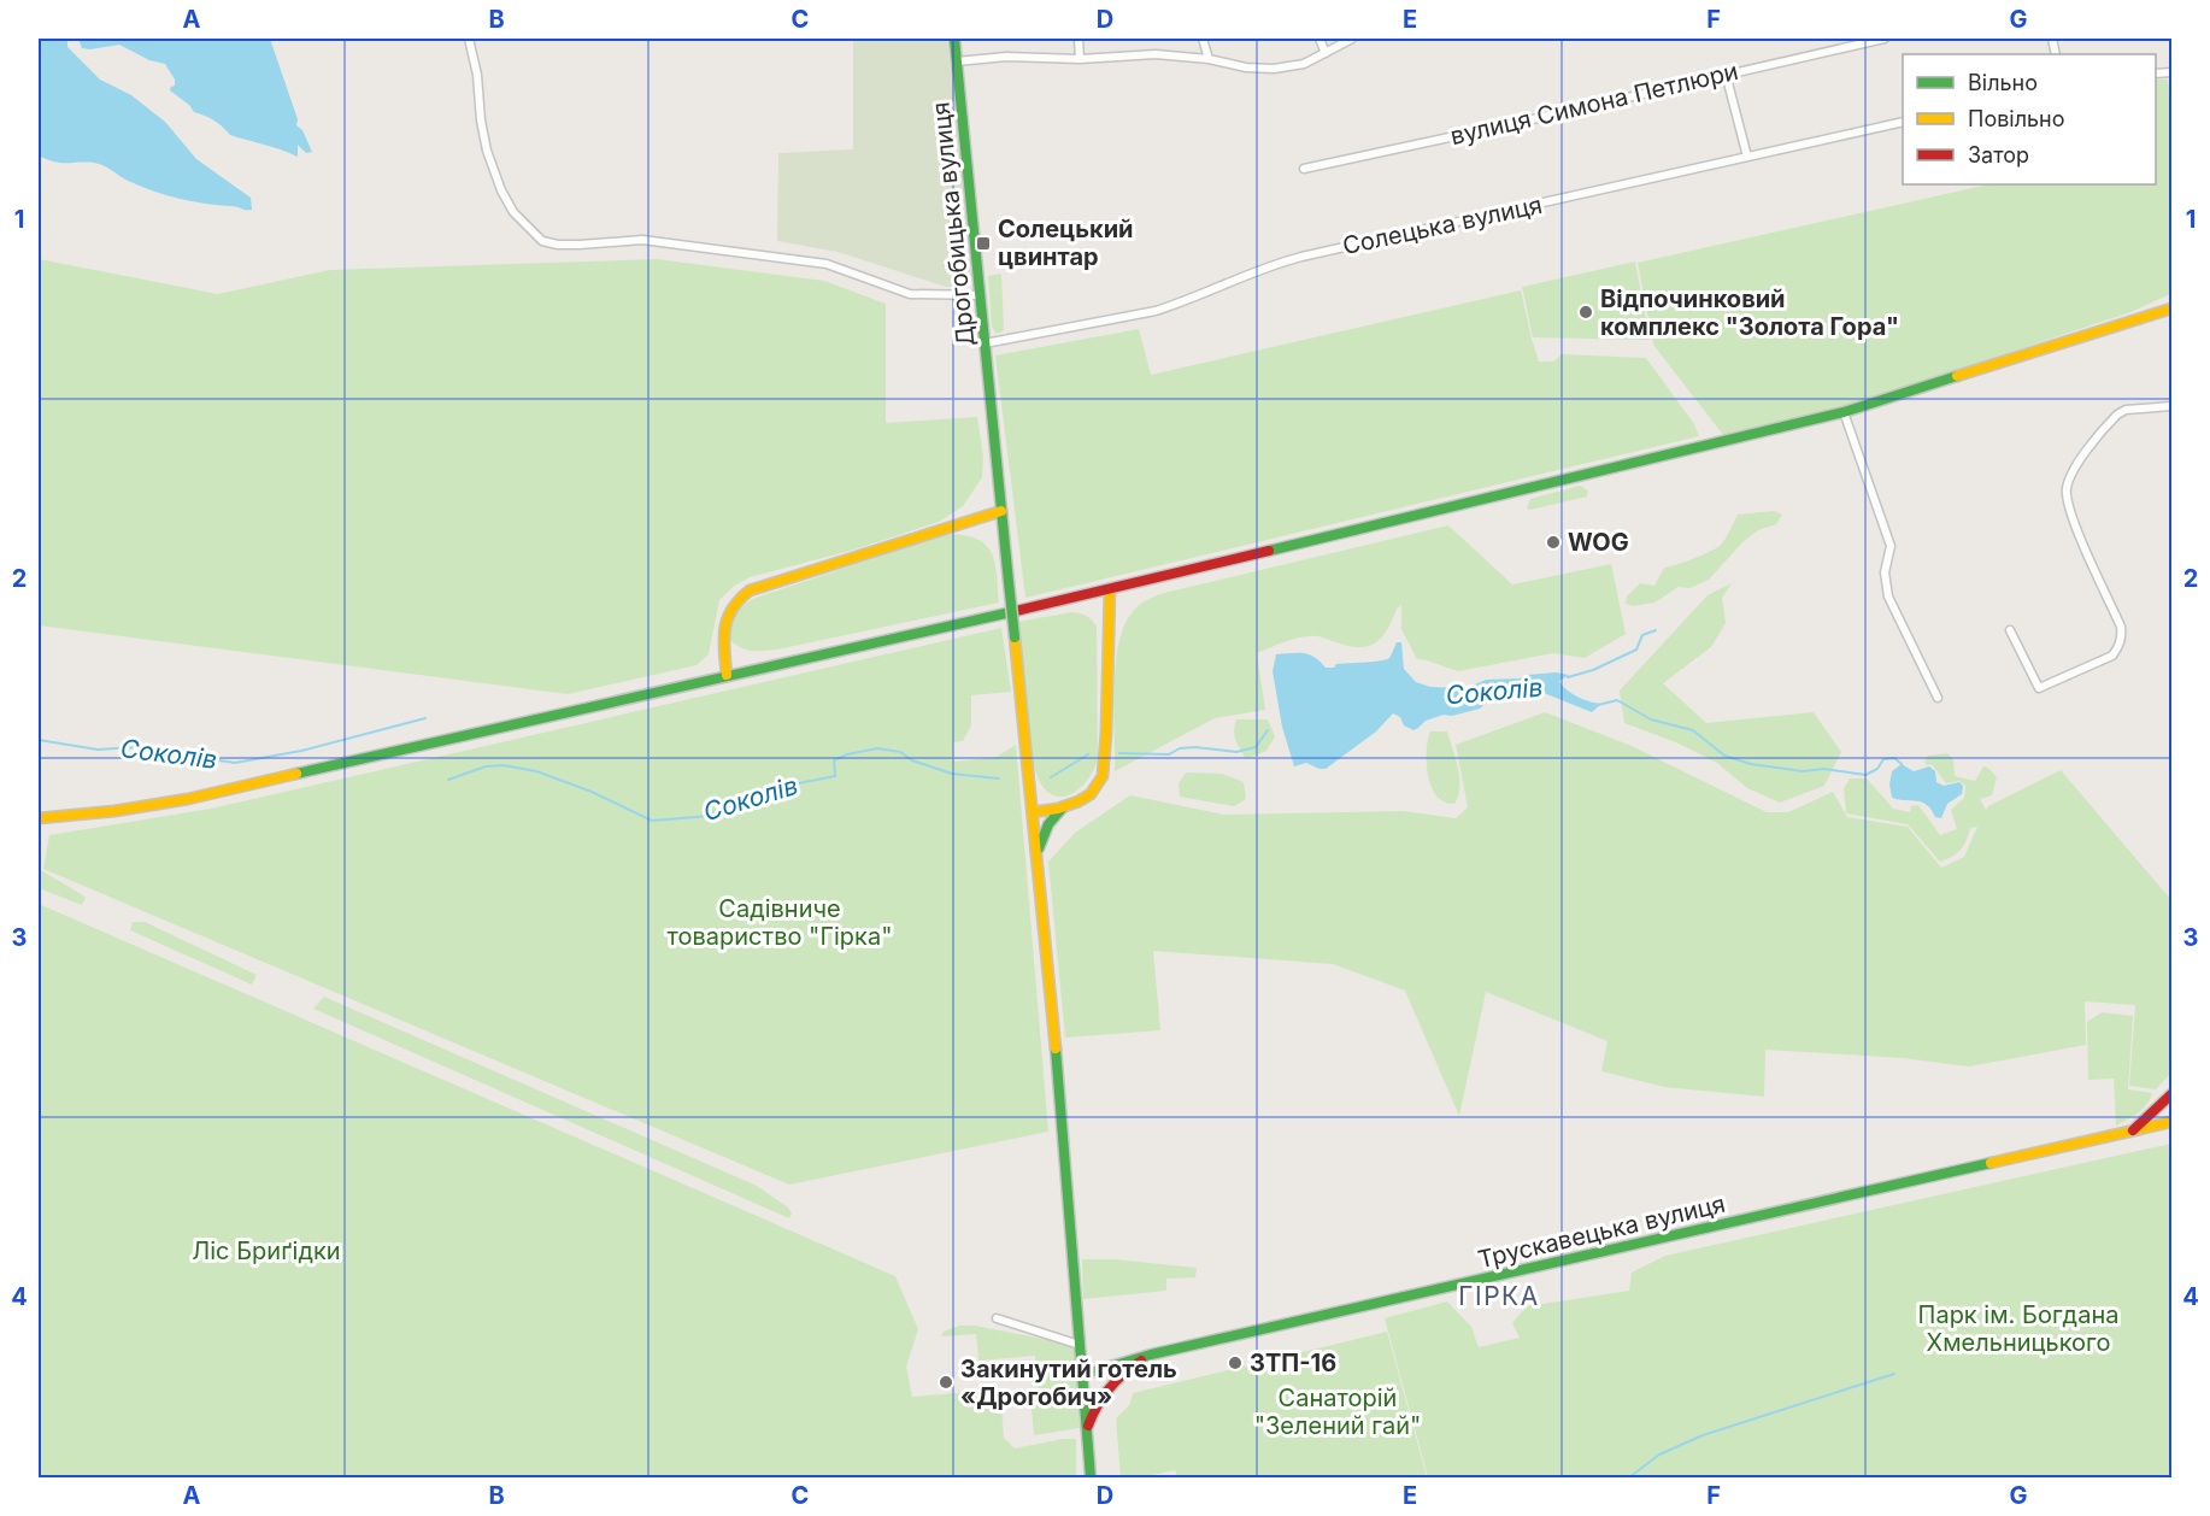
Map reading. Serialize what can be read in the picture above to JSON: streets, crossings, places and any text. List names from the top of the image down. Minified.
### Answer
{"streets":{"main road":["Дрогобицька вулиця","Трускавецька вулиця"],"street":["вулиця Симона Петлюри","Солецька вулиця"]},"crossings":[["Дрогобицька вулиця","Солецька вулиця"]],"districts":["ГІРКА"],"water":["Соколів"],"parks":["Садівниче товариство \"Гірка\"","Ліс Бриґідки","Парк ім. Богдана Хмельницького","Санаторій \"Зелений гай\""],"places":{"transit":["Солецький цвинтар"],"other":["Відпочинковий комплекс \"Золота Гора\"","WOG","ЗТП-16","Закинутий готель «Дрогобич»"]},"legend":["Вільно","Повільно","Затор"],"grid":{"columns":["A","B","C","D","E","F","G"],"rows":["1","2","3","4"]}}
